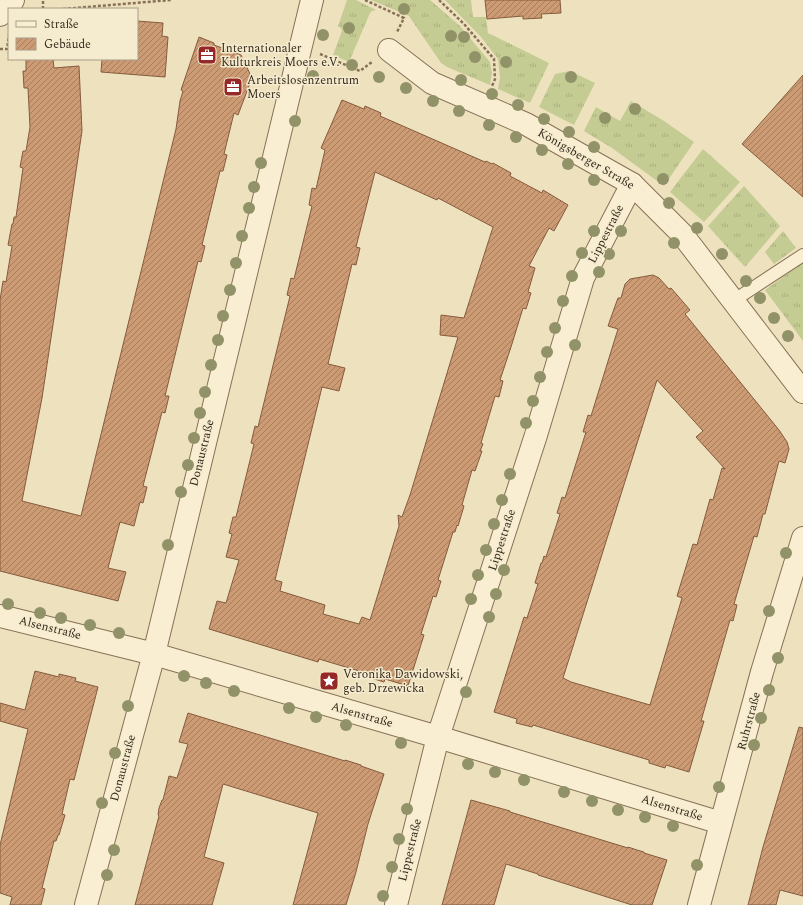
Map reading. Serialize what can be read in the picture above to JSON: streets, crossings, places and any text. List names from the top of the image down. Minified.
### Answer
{"streets":{"street":["Königsberger Straße","Lippestraße","Donaustraße","Alsenstraße","Ruhrstraße"]},"crossings":[["Königsberger Straße","Lippestraße"],["Lippestraße","Alsenstraße"],["Donaustraße","Alsenstraße"],["Alsenstraße","Ruhrstraße"]],"places":{"office":["Internationaler Kulturkreis Moers e.V.","Arbeitslosenzentrum Moers"],"place":["Veronika Dawidowski, geb. Drzewicka"]},"legend":["Straße","Gebäude"]}
